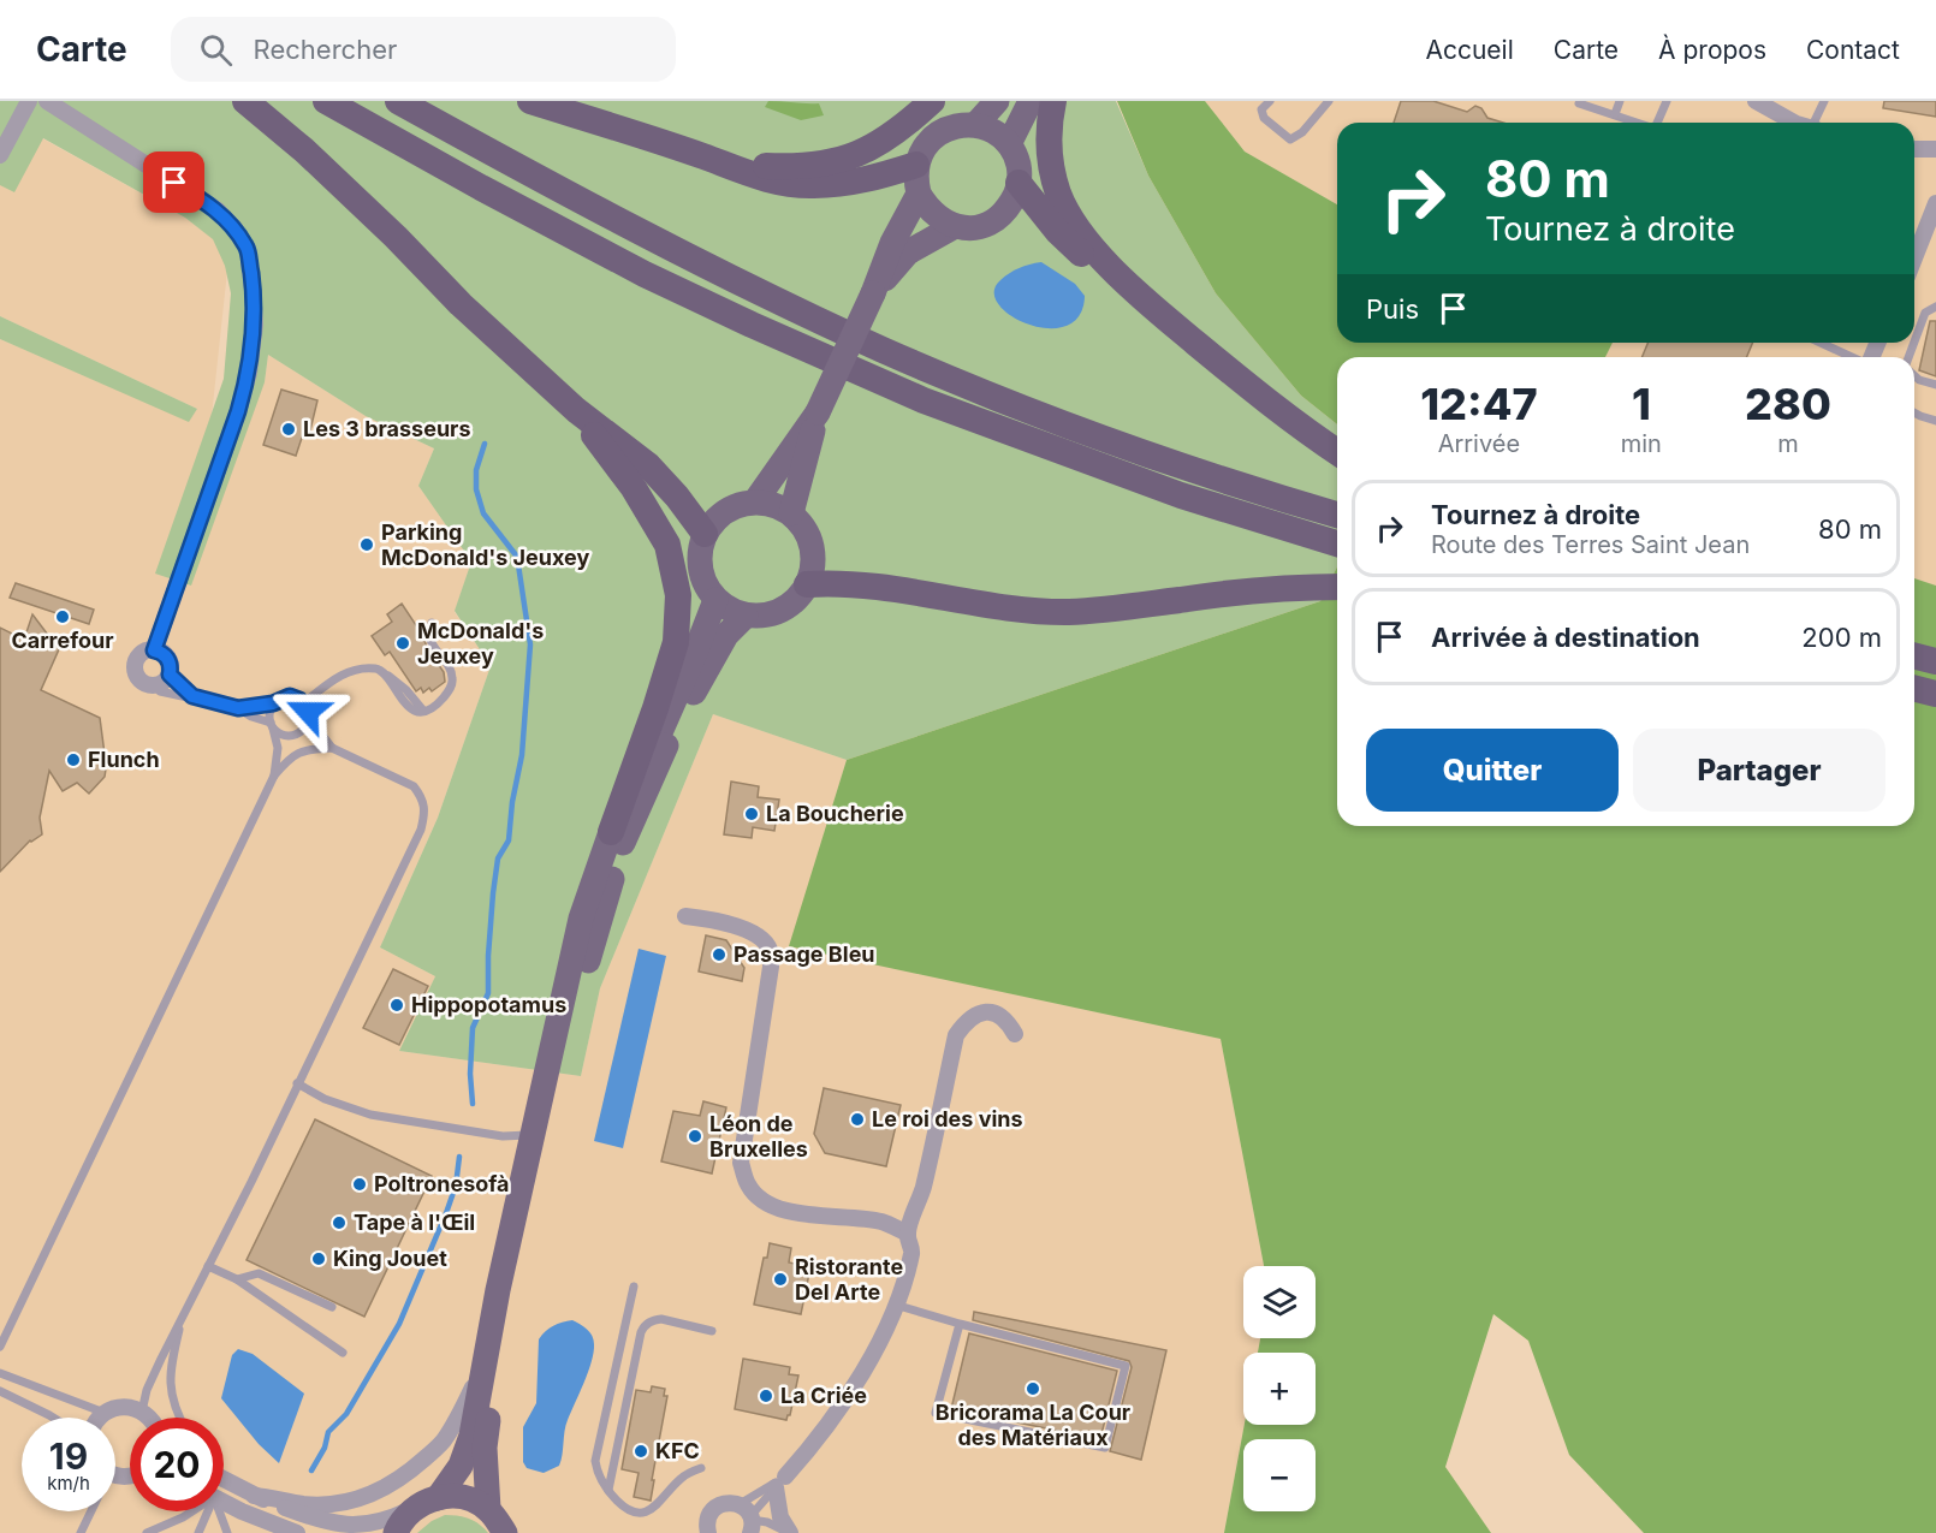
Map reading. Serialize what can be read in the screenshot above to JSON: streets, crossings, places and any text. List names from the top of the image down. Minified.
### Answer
{"places":["Les 3 brasseurs","Parking McDonald's Jeuxey","Carrefour","McDonald's Jeuxey","Flunch","La Boucherie","Passage Bleu","Hippopotamus","Le roi des vins","Léon de Bruxelles","Poltronesofà","Tape à l'Œil","King Jouet","Ristorante Del Arte","Bricorama La Cour des Matériaux","La Criée","KFC"],"page":{"header":"Carte","search":"Rechercher","nav":["Accueil","Carte","À propos","Contact"],"turn":["80 m","Tournez à droite"],"then":"Puis","eta":["12:47","Arrivée","1","min","280","m"],"list":[{"name":"Tournez à droite","note":"Route des Terres Saint Jean","value":"80 m"},{"name":"Arrivée à destination","value":"200 m"}],"buttons":["Quitter","Partager"],"map_buttons":["+","−"],"speed":"19 km/h","limit":"20"}}
